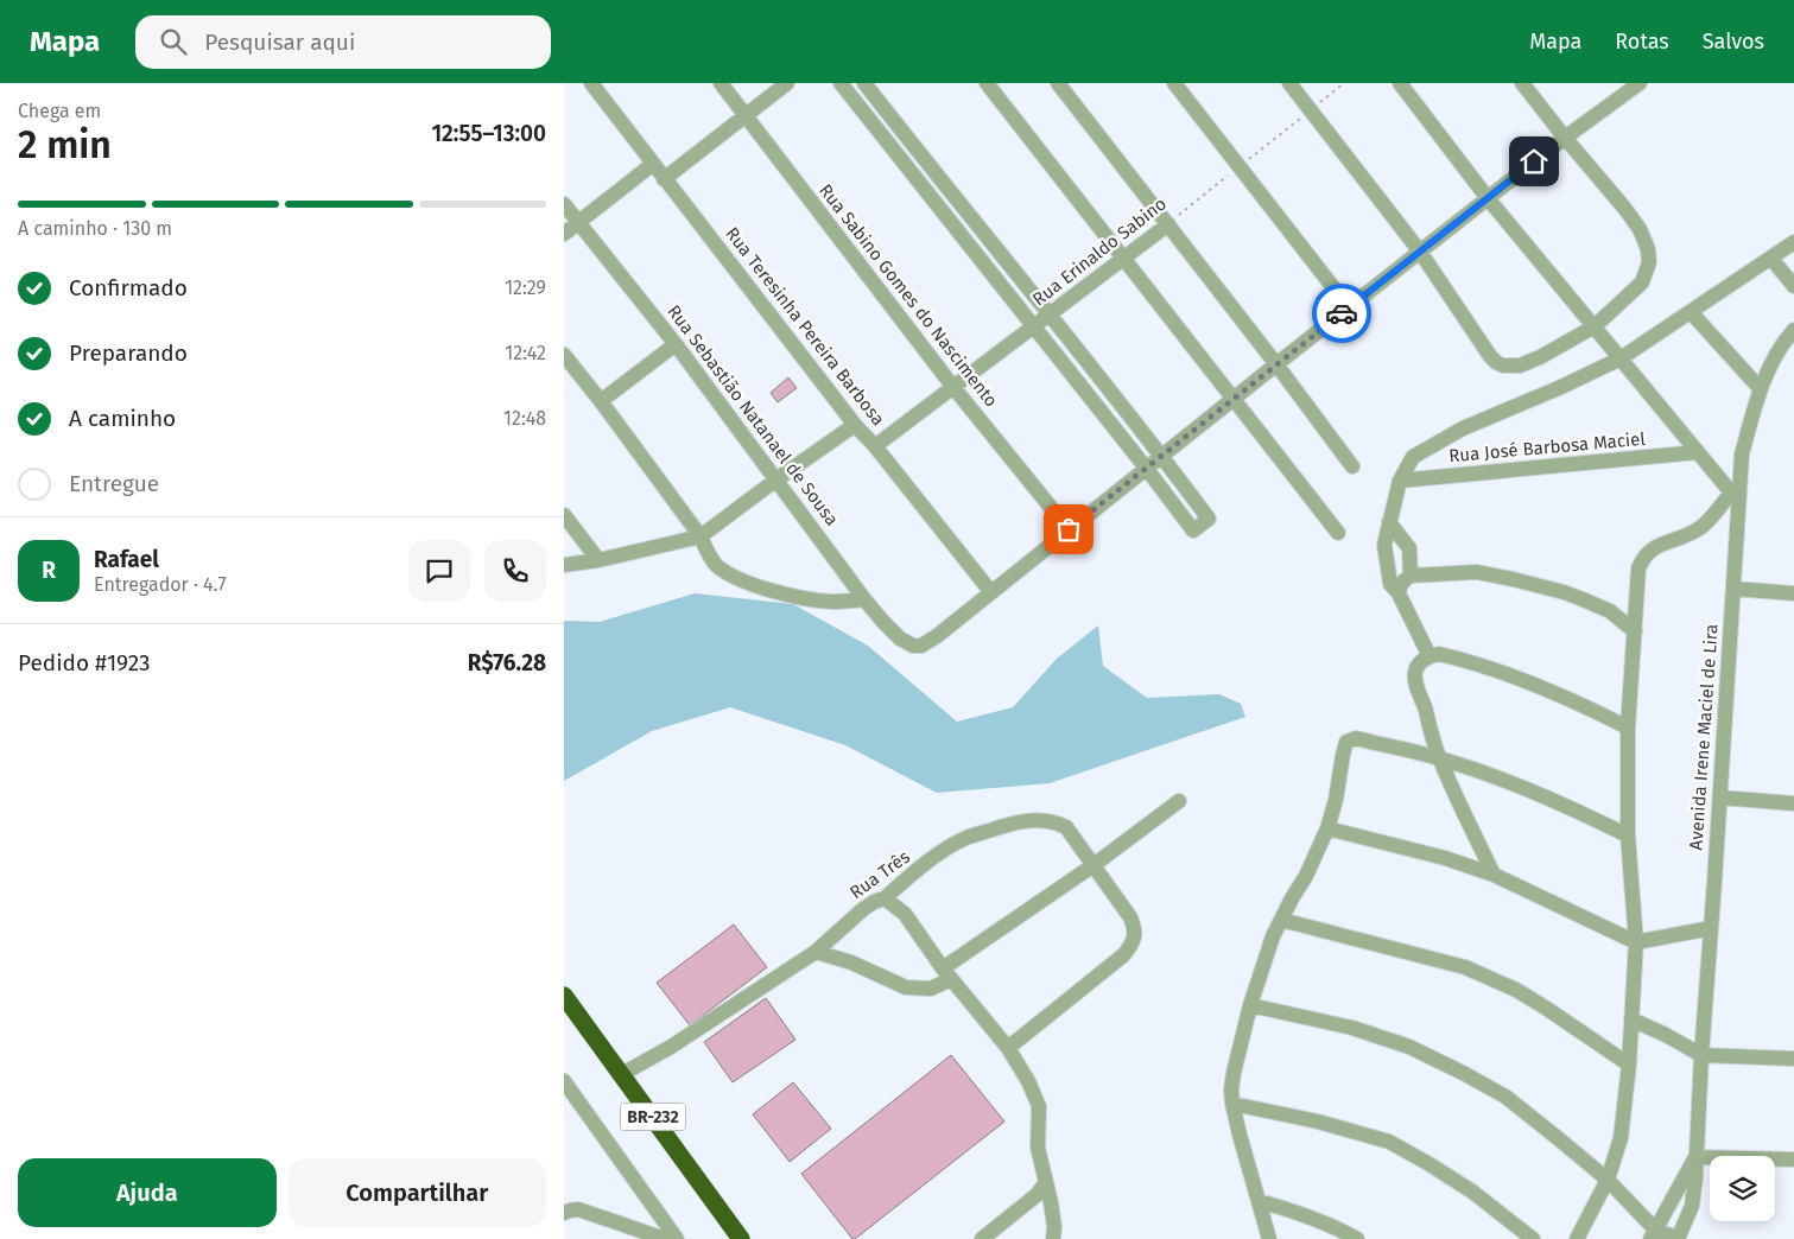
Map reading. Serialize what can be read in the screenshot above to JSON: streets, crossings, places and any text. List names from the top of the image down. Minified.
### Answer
{"streets":{"highway":["BR-232"],"street":["Rua Erinaldo Sabino","Rua Sabino Gomes do Nascimento","Rua Teresinha Pereira Barbosa","Rua Sebastião Natanael de Sousa","Rua José Barbosa Maciel","Avenida Irene Maciel de Lira","Rua Três"]},"crossings":[["Rua Erinaldo Sabino","Rua Sabino Gomes do Nascimento"],["Rua Erinaldo Sabino","Rua Teresinha Pereira Barbosa"],["Rua Teresinha Pereira Barbosa","Rua Sebastião Natanael de Sousa"],["Rua Três","BR-232"]],"page":{"header":"Mapa","search":"Pesquisar aqui","nav":["Mapa","Rotas","Salvos"],"heading":["2 min","Chega em","12:55–13:00"],"panel":["Rafael","Entregador · 4.7","Pedido #1923","R$76.28"],"bar":"A caminho · 130 m","list":[["Confirmado","12:29"],["Preparando","12:42"],["A caminho","12:48"],"Entregue"],"round":"R","buttons":["Ajuda","Compartilhar"]}}
